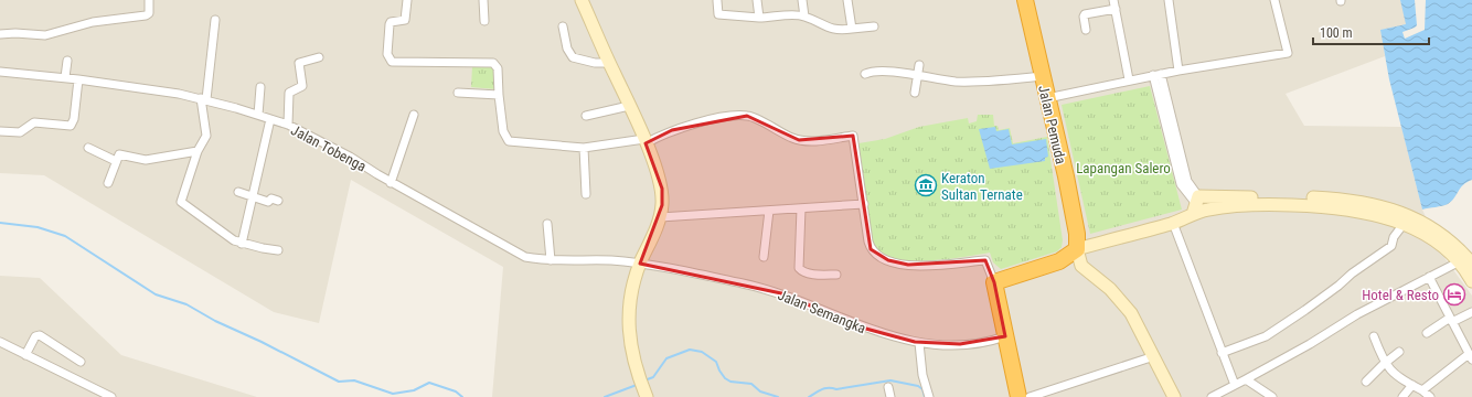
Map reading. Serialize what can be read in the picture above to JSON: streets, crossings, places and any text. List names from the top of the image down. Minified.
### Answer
{"streets":{"highway":["Jalan Pemuda"],"street":["Jalan Tobenga","Jalan Semangka"]},"crossings":[["Jalan Tobenga","Jalan Semangka"]],"parks":["Lapangan Salero"],"places":{"museum":["Keraton Sultan Ternate"],"hotel":["Hotel & Resto"]},"scale_bar":"100 m"}
